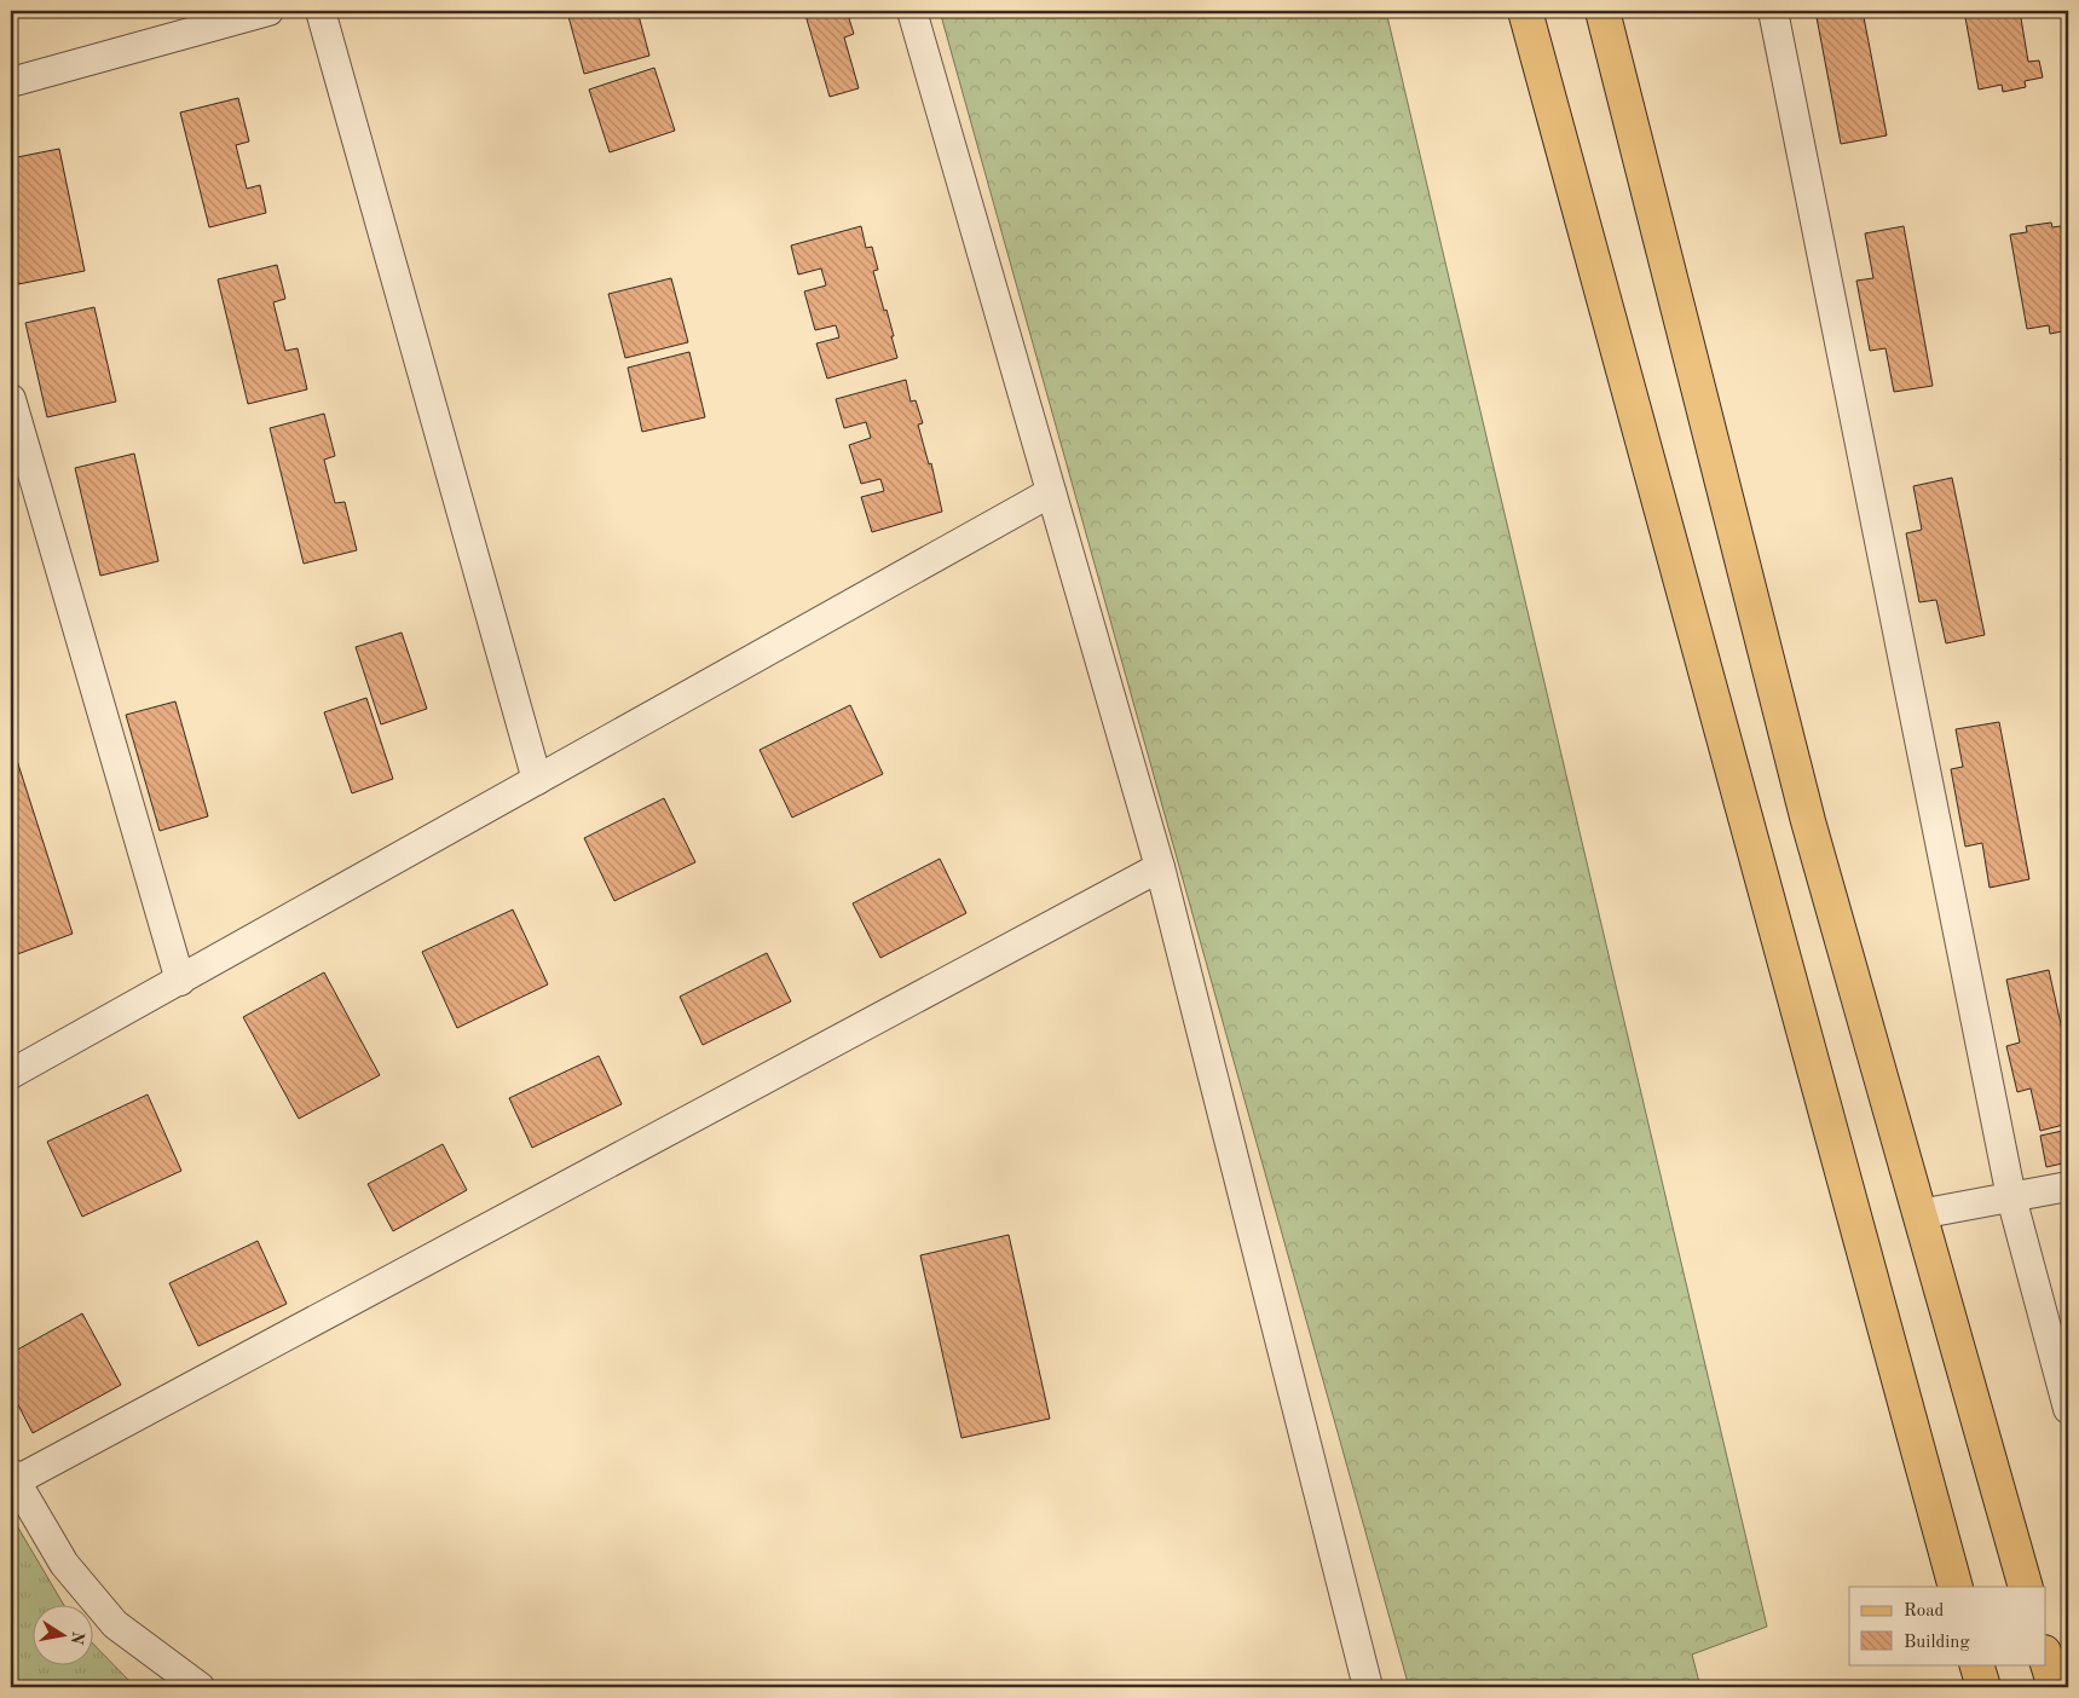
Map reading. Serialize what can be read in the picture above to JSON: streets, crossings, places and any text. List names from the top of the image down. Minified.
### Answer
{"legend":["Road","Building"],"north":"right"}
